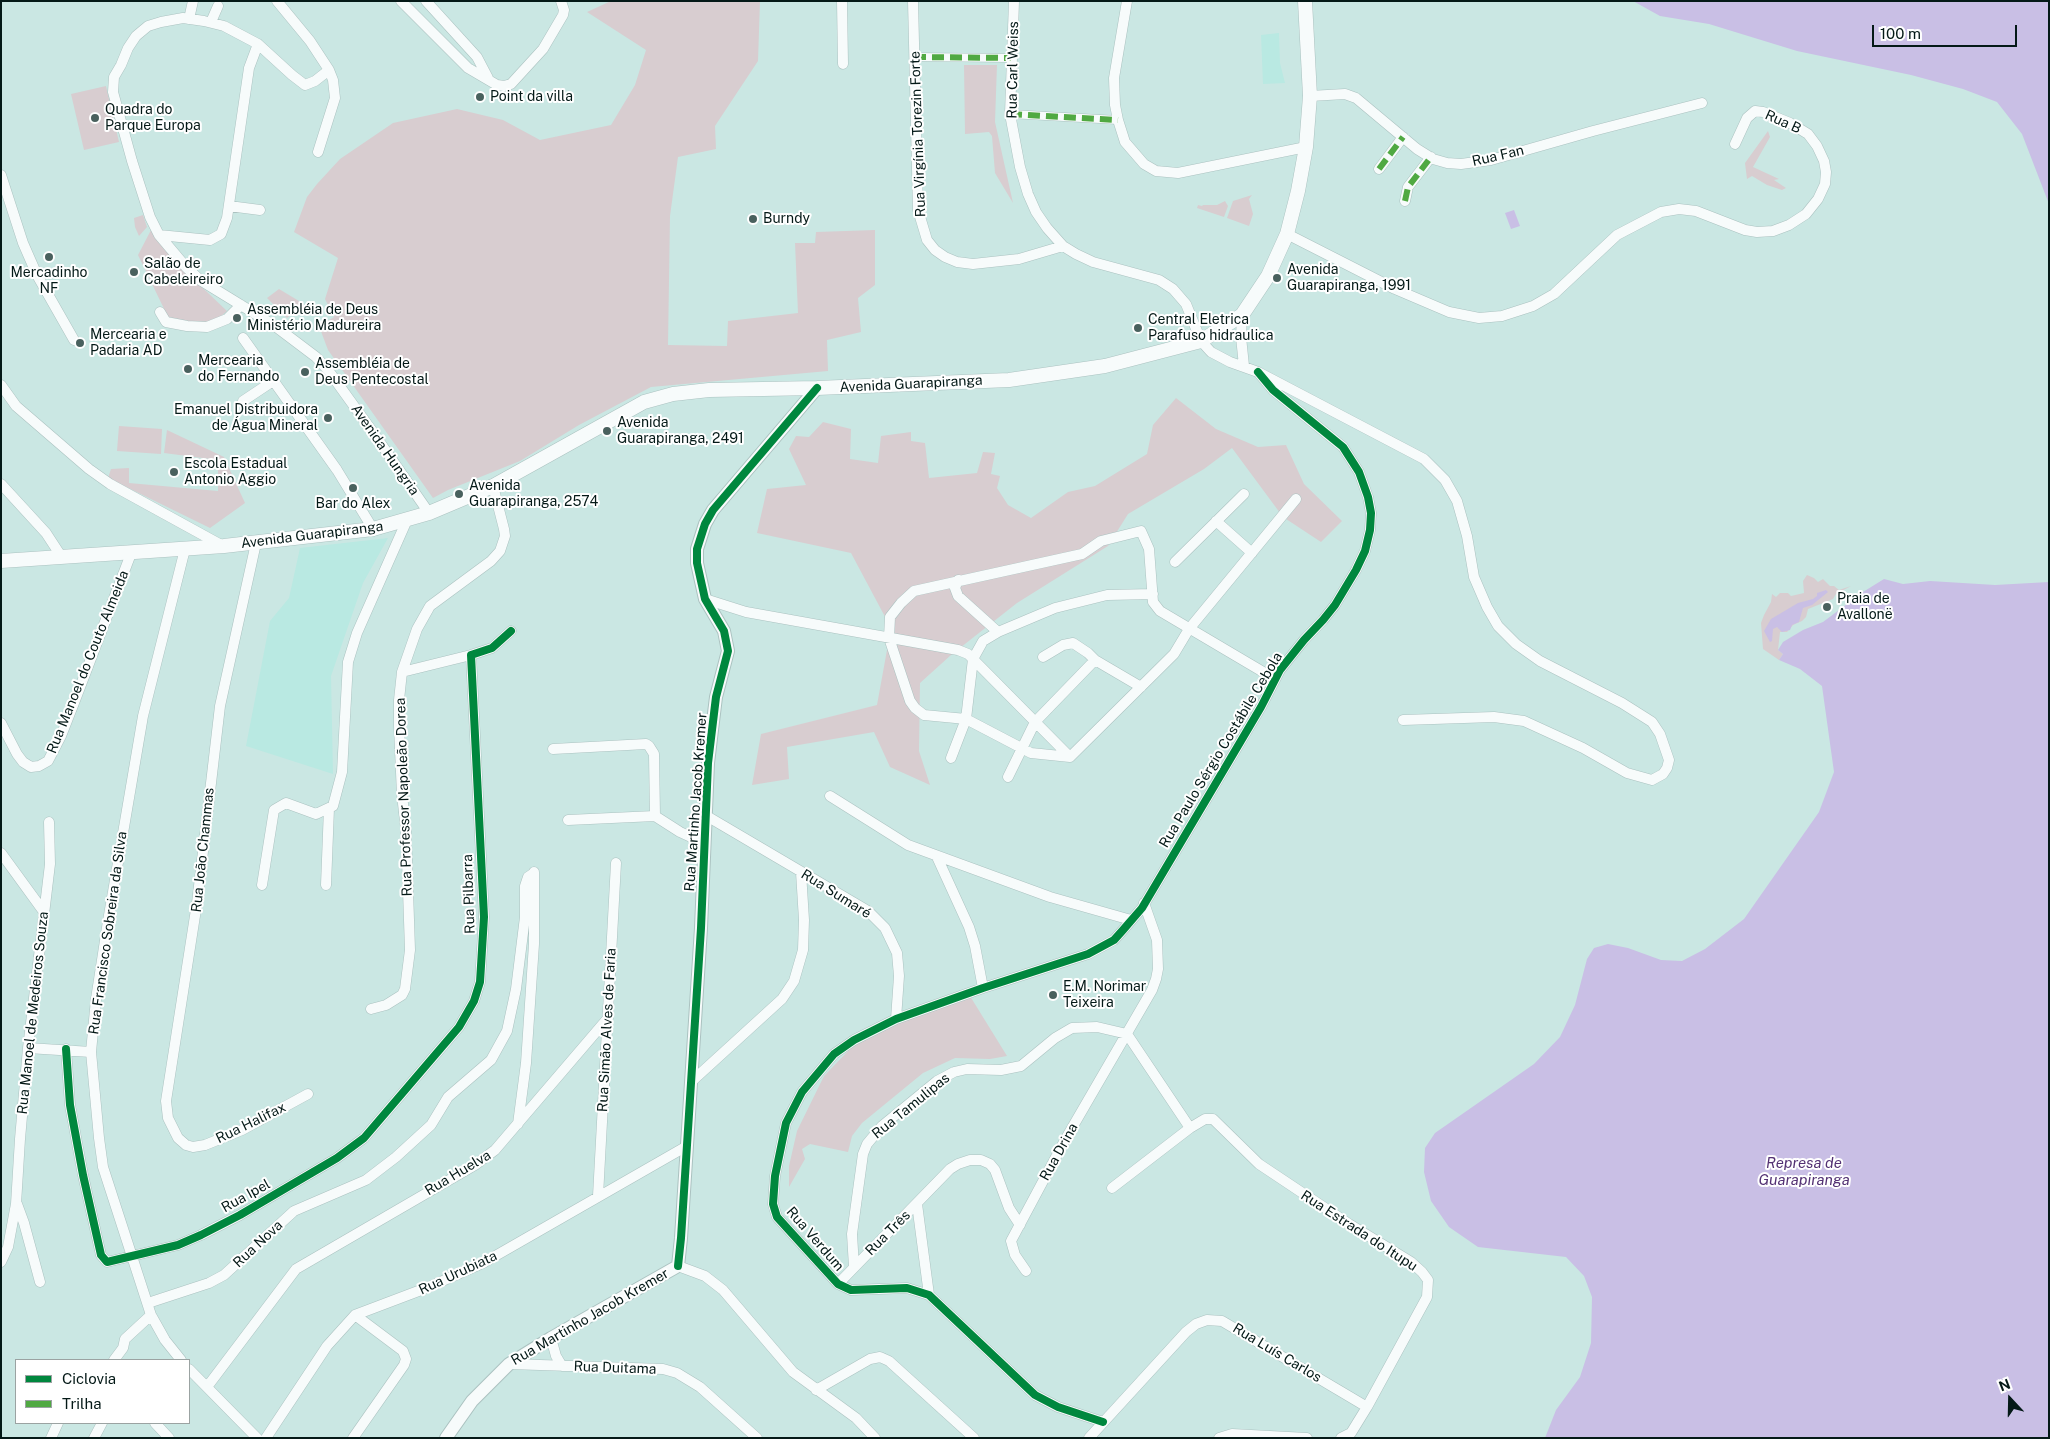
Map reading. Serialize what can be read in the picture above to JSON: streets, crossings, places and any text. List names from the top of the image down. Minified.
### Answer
{"streets":{"main road":["Avenida Guarapiranga"],"street":["Rua Carl Weiss","Rua B","Rua Virgínia Torezin Forte","Rua Fan","Avenida Hungria","Rua Manoel do Couto Almeida","Rua Paulo Sérgio Costábile Cebola","Rua Professor Napoleão Dorea","Rua Martinho Jacob Kremer","Rua João Chammas","Rua Pilbarra","Rua Sumaré","Rua Francisco Sobreira da Silva","Rua Manoel de Medeiros Souza","Rua Simão Alves de Faria","Rua Tamulipas","Rua Halifax","Rua Drina","Rua Huelva","Rua Ipel","Rua Estrada do Itupu","Rua Três","Rua Verdum","Rua Nova","Rua Urubiata","Rua Luís Carlos","Rua Duitama"]},"crossings":[["Rua Carl Weiss","Rua Virgínia Torezin Forte"],["Rua Carl Weiss","Avenida Guarapiranga"],["Rua B","Avenida Guarapiranga"],["Rua Fan","Avenida Guarapiranga"],["Avenida Guarapiranga","Avenida Hungria"],["Avenida Guarapiranga","Rua Manoel do Couto Almeida"],["Avenida Guarapiranga","Rua Professor Napoleão Dorea"],["Avenida Guarapiranga","Rua Martinho Jacob Kremer"],["Avenida Guarapiranga","Rua João Chammas"],["Avenida Guarapiranga","Rua Francisco Sobreira da Silva"],["Rua Paulo Sérgio Costábile Cebola","Rua Verdum"],["Rua Martinho Jacob Kremer","Rua Sumaré"],["Rua Martinho Jacob Kremer","Rua Urubiata"],["Rua Martinho Jacob Kremer","Rua Duitama"],["Rua João Chammas","Rua Halifax"],["Rua Pilbarra","Rua Ipel"],["Rua Sumaré","Rua Verdum"],["Rua Francisco Sobreira da Silva","Rua Ipel"],["Rua Francisco Sobreira da Silva","Rua Nova"],["Rua Simão Alves de Faria","Rua Huelva"],["Rua Simão Alves de Faria","Rua Urubiata"],["Rua Tamulipas","Rua Drina"],["Rua Tamulipas","Rua Três"],["Rua Drina","Rua Três"],["Rua Huelva","Rua Nova"],["Rua Estrada do Itupu","Rua Luís Carlos"],["Rua Três","Rua Verdum"],["Rua Verdum","Rua Luís Carlos"]],"water":["Represa de Guarapiranga"],"places":["Point da villa","Quadra do Parque Europa","Burndy","Mercadinho NF","Salão de Cabeleireiro","Avenida Guarapiranga, 1991","Assembléia de Deus Ministério Madureira","Central Eletrica Parafuso hidraulica","Mercearia e Padaria AD","Mercearia do Fernando","Assembléia de Deus Pentecostal","Emanuel Distribuidora de Água Mineral","Avenida Guarapiranga, 2491","Escola Estadual Antonio Aggio","Bar do Alex","Avenida Guarapiranga, 2574","Praia de Avallonë","E.M. Norimar Teixeira"],"legend":["Ciclovia","Trilha"],"scale_bar":"100 m","north":"top"}
